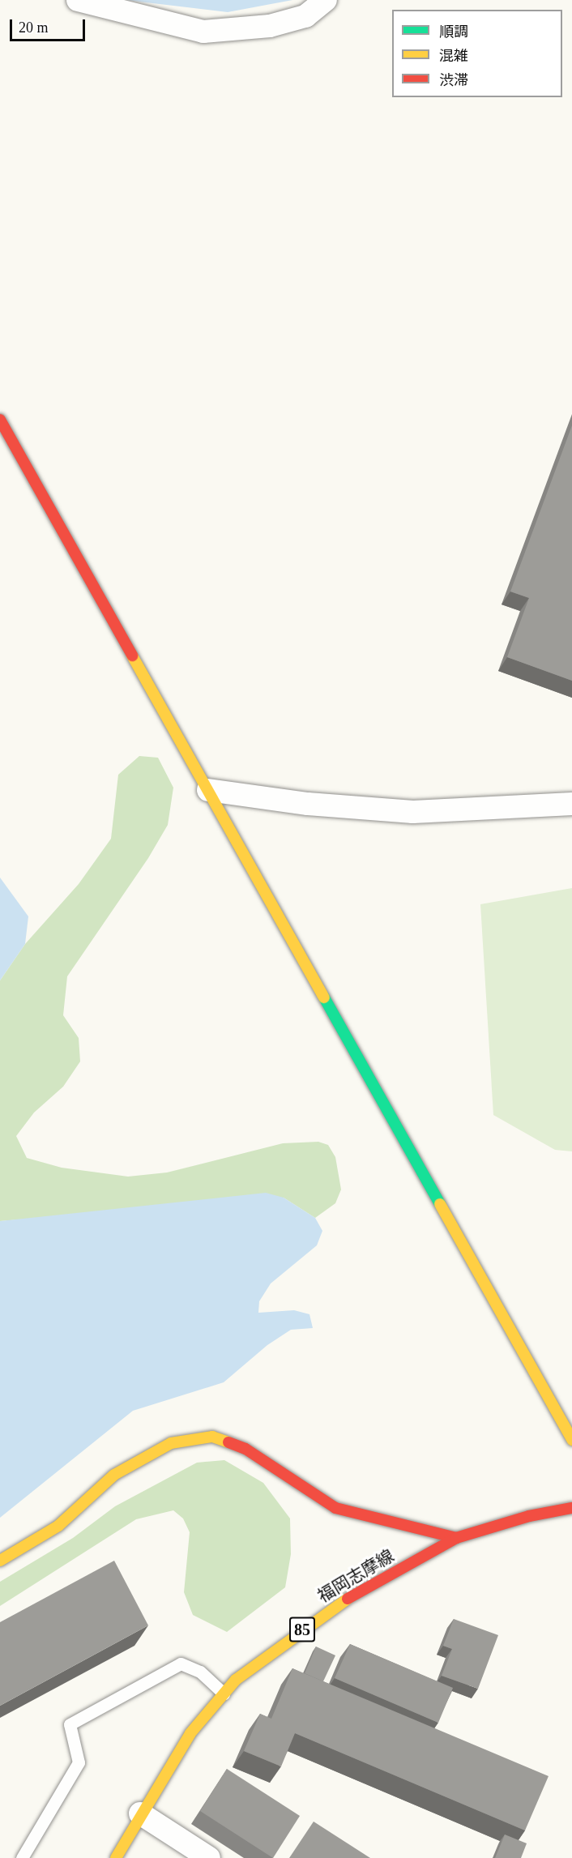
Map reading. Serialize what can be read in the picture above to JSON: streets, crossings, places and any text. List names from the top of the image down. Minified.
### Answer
{"streets":{"street":["福岡志摩線","85"]},"legend":["順調","混雑","渋滞"],"scale_bar":"20 m"}
